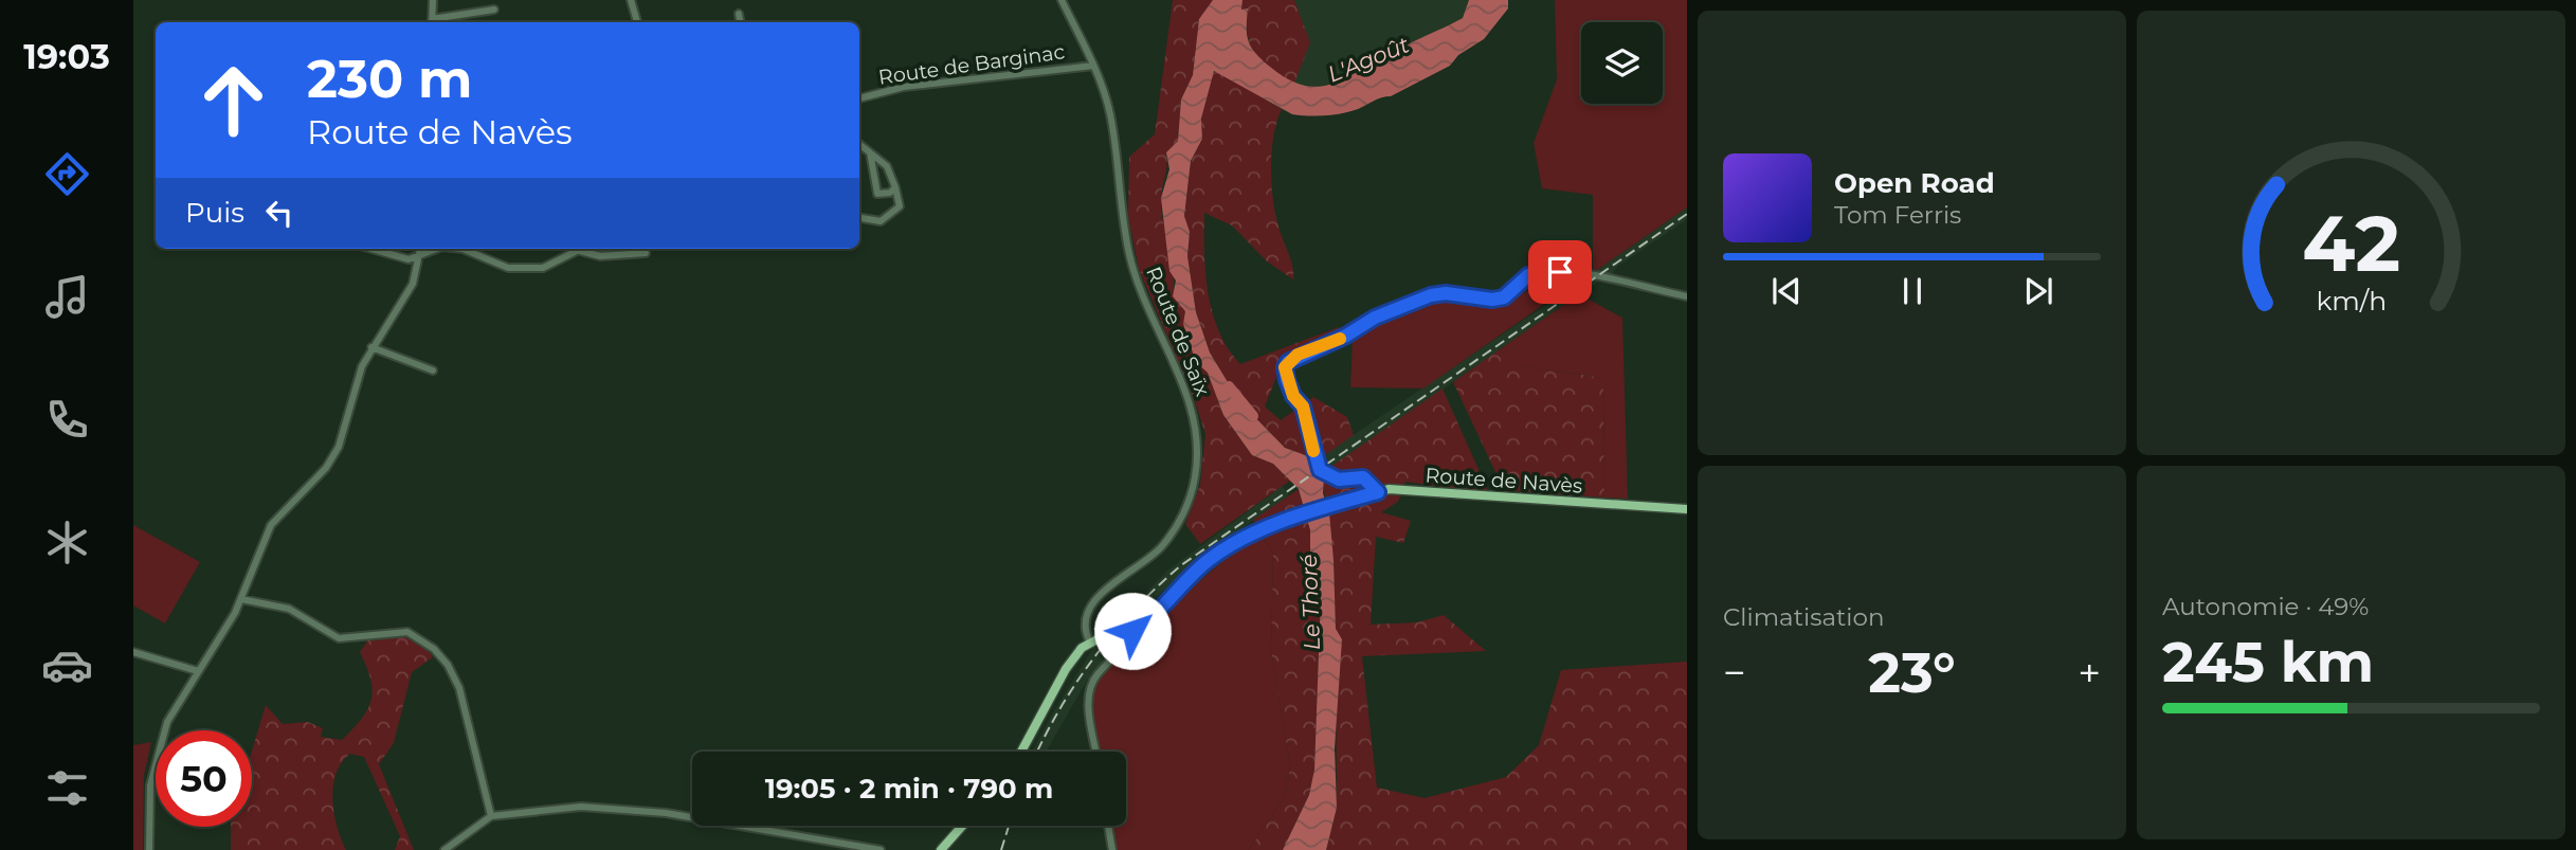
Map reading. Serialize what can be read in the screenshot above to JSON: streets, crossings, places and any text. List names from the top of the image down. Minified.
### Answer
{"streets":{"main road":["Route de Navès"],"street":["Route de Barginac","Route de Saïx"]},"crossings":[["Route de Barginac","Route de Saïx"]],"water":["L'Agoût","Le Thoré"],"page":{"tabs":"19:03","turn":["230 m","Route de Navès"],"song":["Open Road","Tom Ferris"],"then":"Puis","tile":["Climatisation",["Autonomie · 49%","245 km"]],"heat":["−","23°","+"],"limit":"50","trip":"19:05 · 2 min · 790 m","gauge":["42","km/h"]}}
